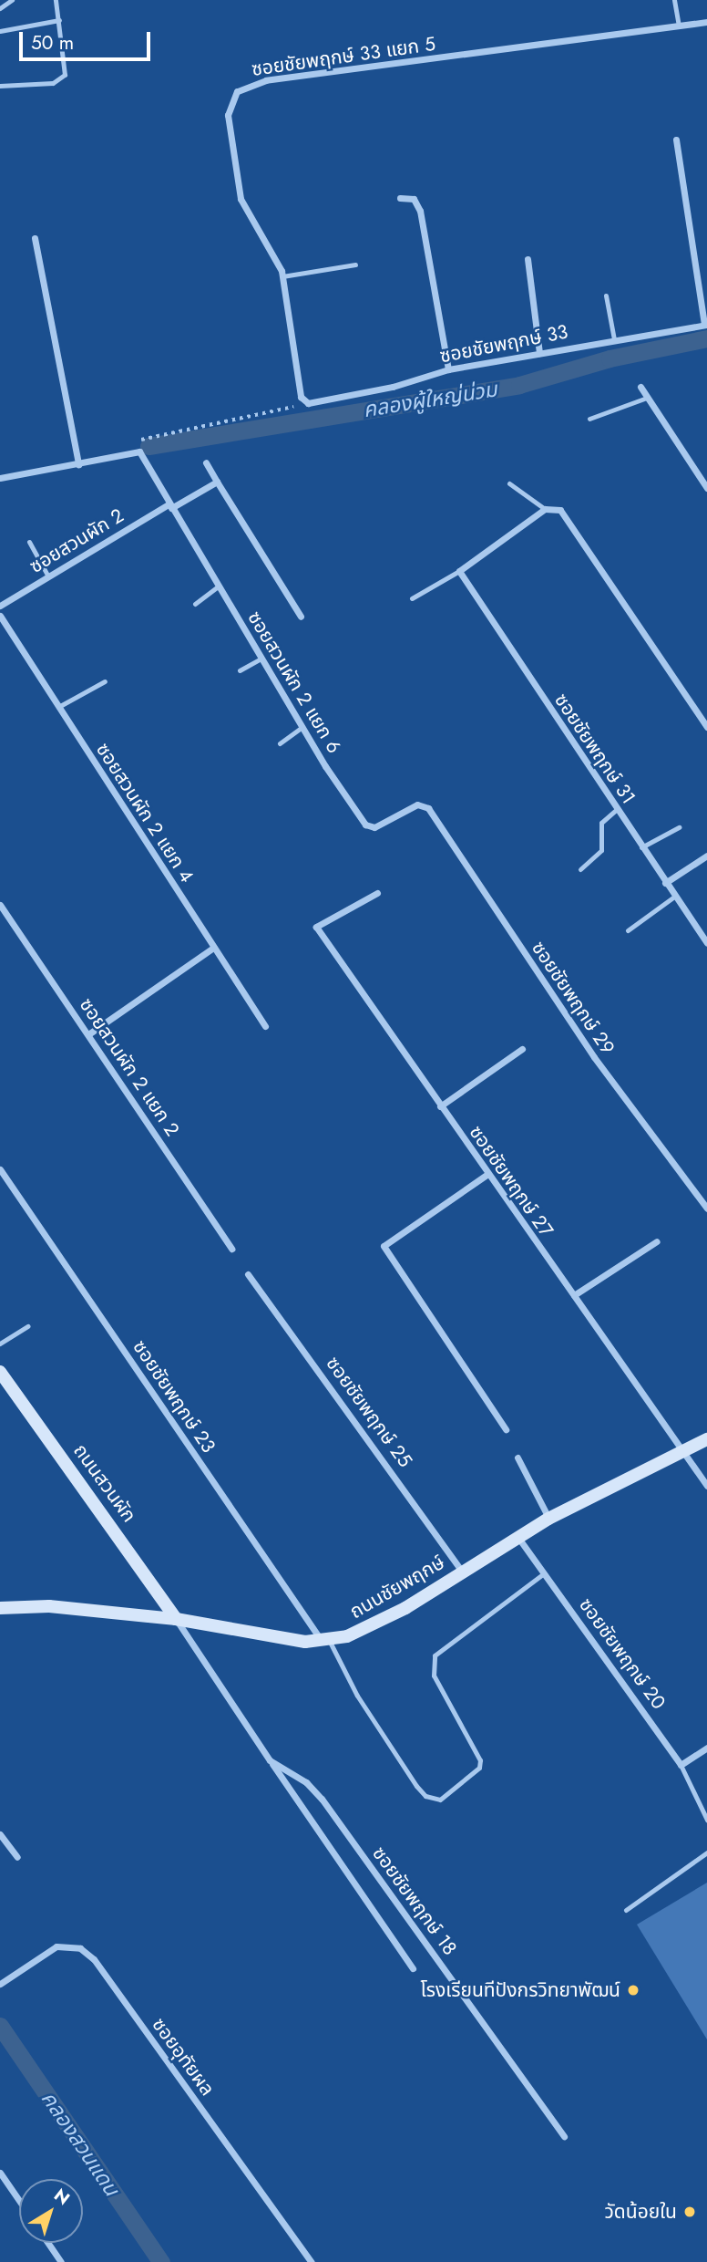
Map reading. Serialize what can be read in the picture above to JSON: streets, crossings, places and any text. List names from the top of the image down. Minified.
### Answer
{"streets":{"street":["ซอยชัยพฤกษ์ 33 แยก 5","ซอยชัยพฤกษ์ 33","ซอยสวนผัก 2","ซอยสวนผัก 2 แยก 6","ซอยชัยพฤกษ์ 31","ซอยสวนผัก 2 แยก 4","ซอยชัยพฤกษ์ 29","ซอยสวนผัก 2 แยก 2","ซอยชัยพฤกษ์ 27","ซอยชัยพฤกษ์ 23","ซอยชัยพฤกษ์ 25","ถนนสวนผัก","ถนนชัยพฤกษ์","ซอยชัยพฤกษ์ 20","ซอยชัยพฤกษ์ 18","ซอยอุทัยผล"]},"crossings":[["ซอยชัยพฤกษ์ 33 แยก 5","ซอยชัยพฤกษ์ 33"],["ซอยสวนผัก 2","ซอยสวนผัก 2 แยก 6"],["ซอยสวนผัก 2 แยก 6","ซอยชัยพฤกษ์ 29"],["ซอยชัยพฤกษ์ 27","ถนนชัยพฤกษ์"],["ซอยชัยพฤกษ์ 23","ถนนชัยพฤกษ์"],["ซอยชัยพฤกษ์ 25","ถนนชัยพฤกษ์"],["ถนนสวนผัก","ถนนชัยพฤกษ์"],["ถนนสวนผัก","ซอยชัยพฤกษ์ 18"],["ถนนชัยพฤกษ์","ซอยชัยพฤกษ์ 20"],["ถนนชัยพฤกษ์","ซอยชัยพฤกษ์ 18"]],"water":["คลองผู้ใหญ่น่วม","คลองสวนแดน"],"places":["โรงเรียนทีปังกรวิทยาพัฒน์","วัดน้อยใน"],"scale_bar":"50 m","north":"top right"}
